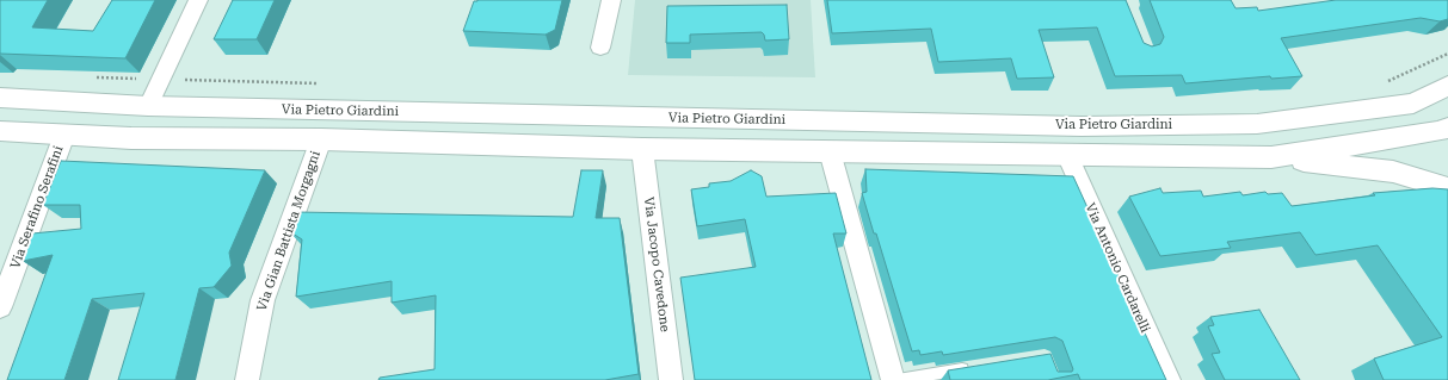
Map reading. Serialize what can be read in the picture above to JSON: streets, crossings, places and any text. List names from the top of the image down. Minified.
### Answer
{"streets":{"street":["Via Pietro Giardini","Via Serafino Serafini","Via Gian Battista Morgagni","Via Jacopo Cavedone","Via Antonio Cardarelli"]}}
